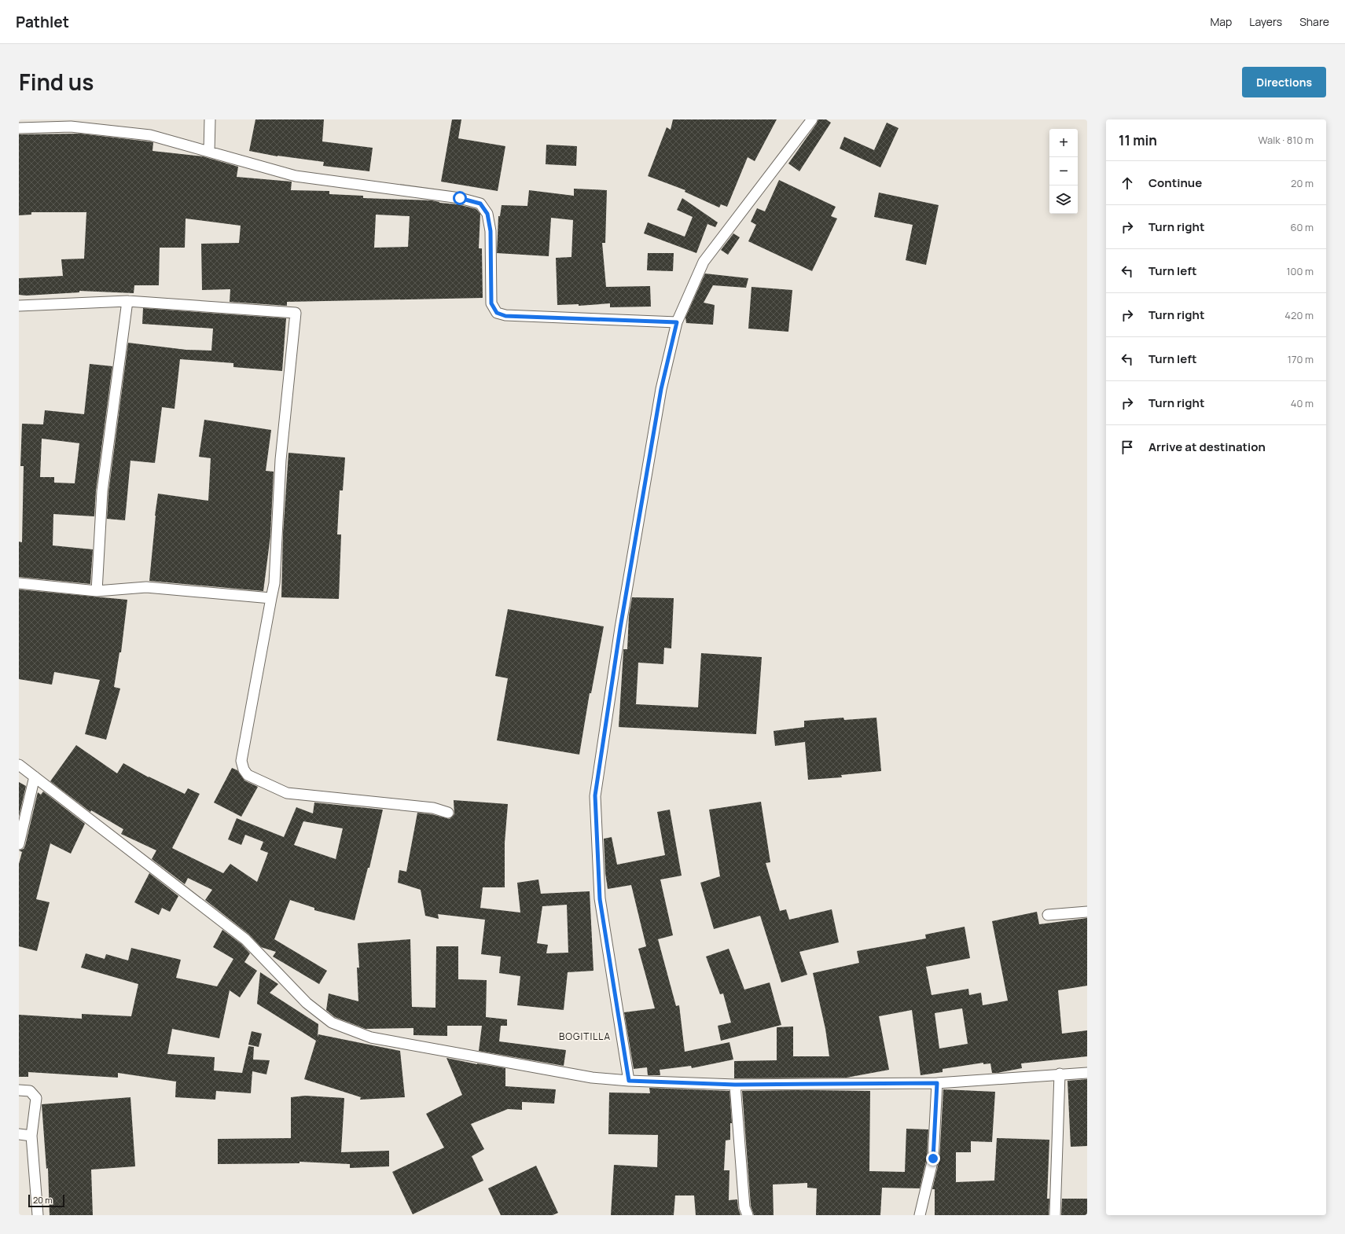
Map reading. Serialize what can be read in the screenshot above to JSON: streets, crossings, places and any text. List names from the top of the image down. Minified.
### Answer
{"districts":["BOGITILLA"],"scale_bar":"20 m","page":{"header":"Pathlet","nav":["Map","Layers","Share"],"title":"Find us","buttons":"Directions","heading":["11 min","Walk · 810 m"],"map_buttons":["+","−"],"list":[["Continue","20 m"],["Turn right","60 m"],["Turn left","100 m"],["Turn right","420 m"],["Turn left","170 m"],["Turn right","40 m"],"Arrive at destination"],"scale":"20 m"}}
